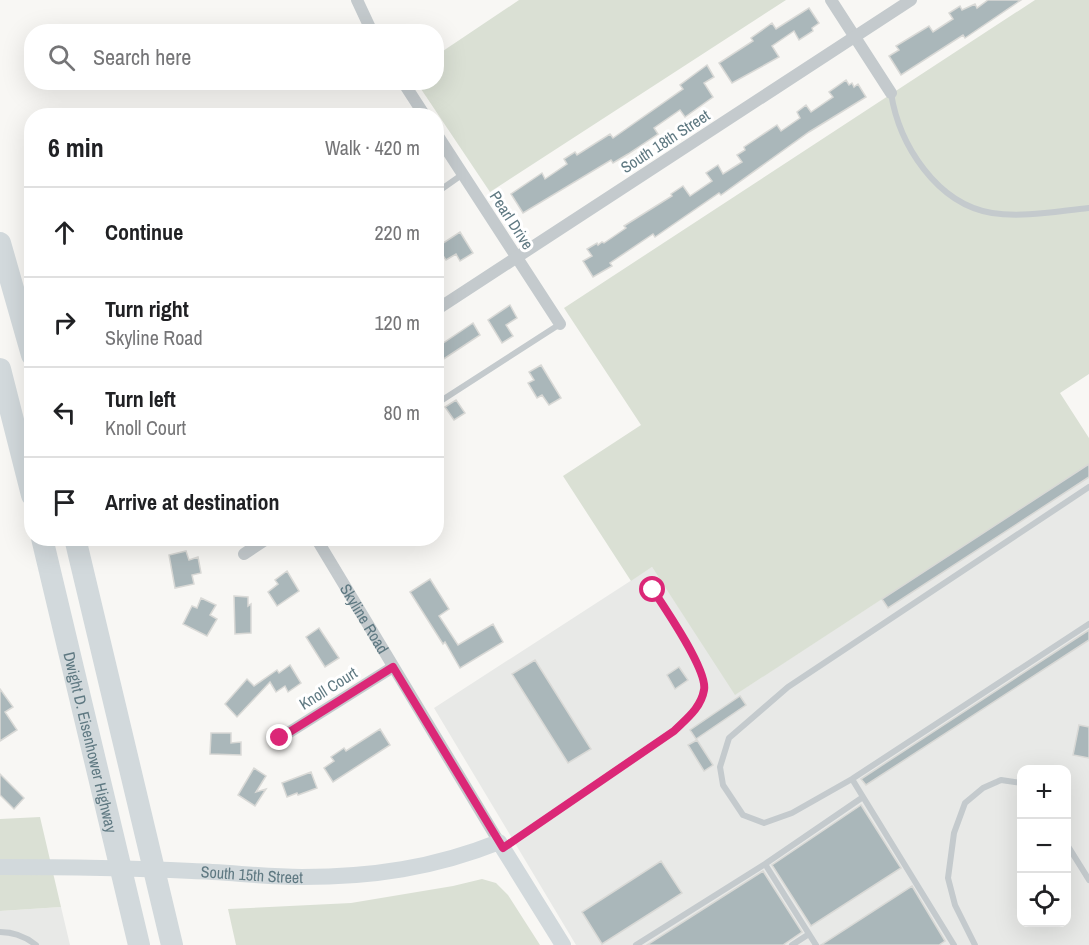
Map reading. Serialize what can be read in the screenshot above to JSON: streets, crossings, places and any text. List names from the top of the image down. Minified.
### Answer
{"streets":{"highway":["Dwight D. Eisenhower Highway"],"main road":["Skyline Road","South 15th Street"],"street":["South 18th Street","Pearl Drive","Knoll Court"]},"crossings":[["South 18th Street","Pearl Drive"],["Skyline Road","Knoll Court"],["Skyline Road","South 15th Street"]],"page":{"search":"Search here","heading":["6 min","Walk · 420 m"],"list":[["Continue","220 m"],["Turn right","Skyline Road","120 m"],["Turn left","Knoll Court","80 m"],"Arrive at destination"],"map_buttons":["+","−"]}}
